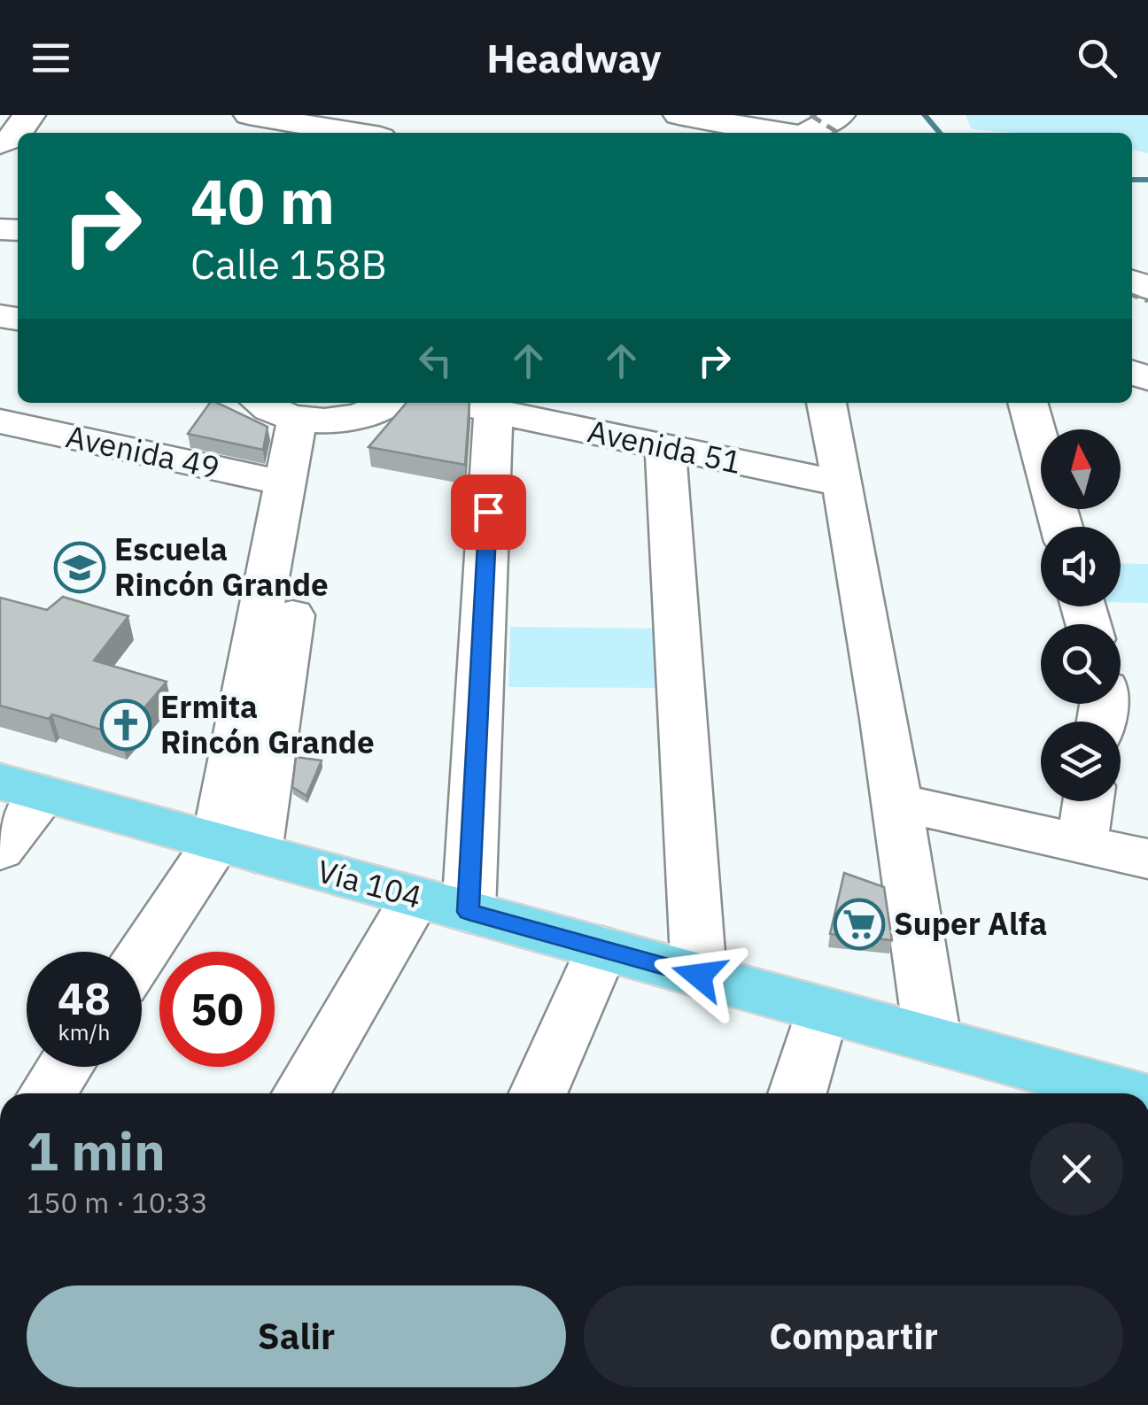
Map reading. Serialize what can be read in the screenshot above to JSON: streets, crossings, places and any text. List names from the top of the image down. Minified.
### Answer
{"streets":{"main road":["Vía 104"],"street":["Avenida 51","Avenida 49"]},"places":{"school or university":["Escuela Rincón Grande"],"church":["Ermita Rincón Grande"],"supermarket":["Super Alfa"]},"north":"top","page":{"header":"Headway","turn":["40 m","Calle 158B"],"speed":"48 km/h","limit":"50","heading":["1 min","150 m · 10:33"],"buttons":["Salir","Compartir"]}}
